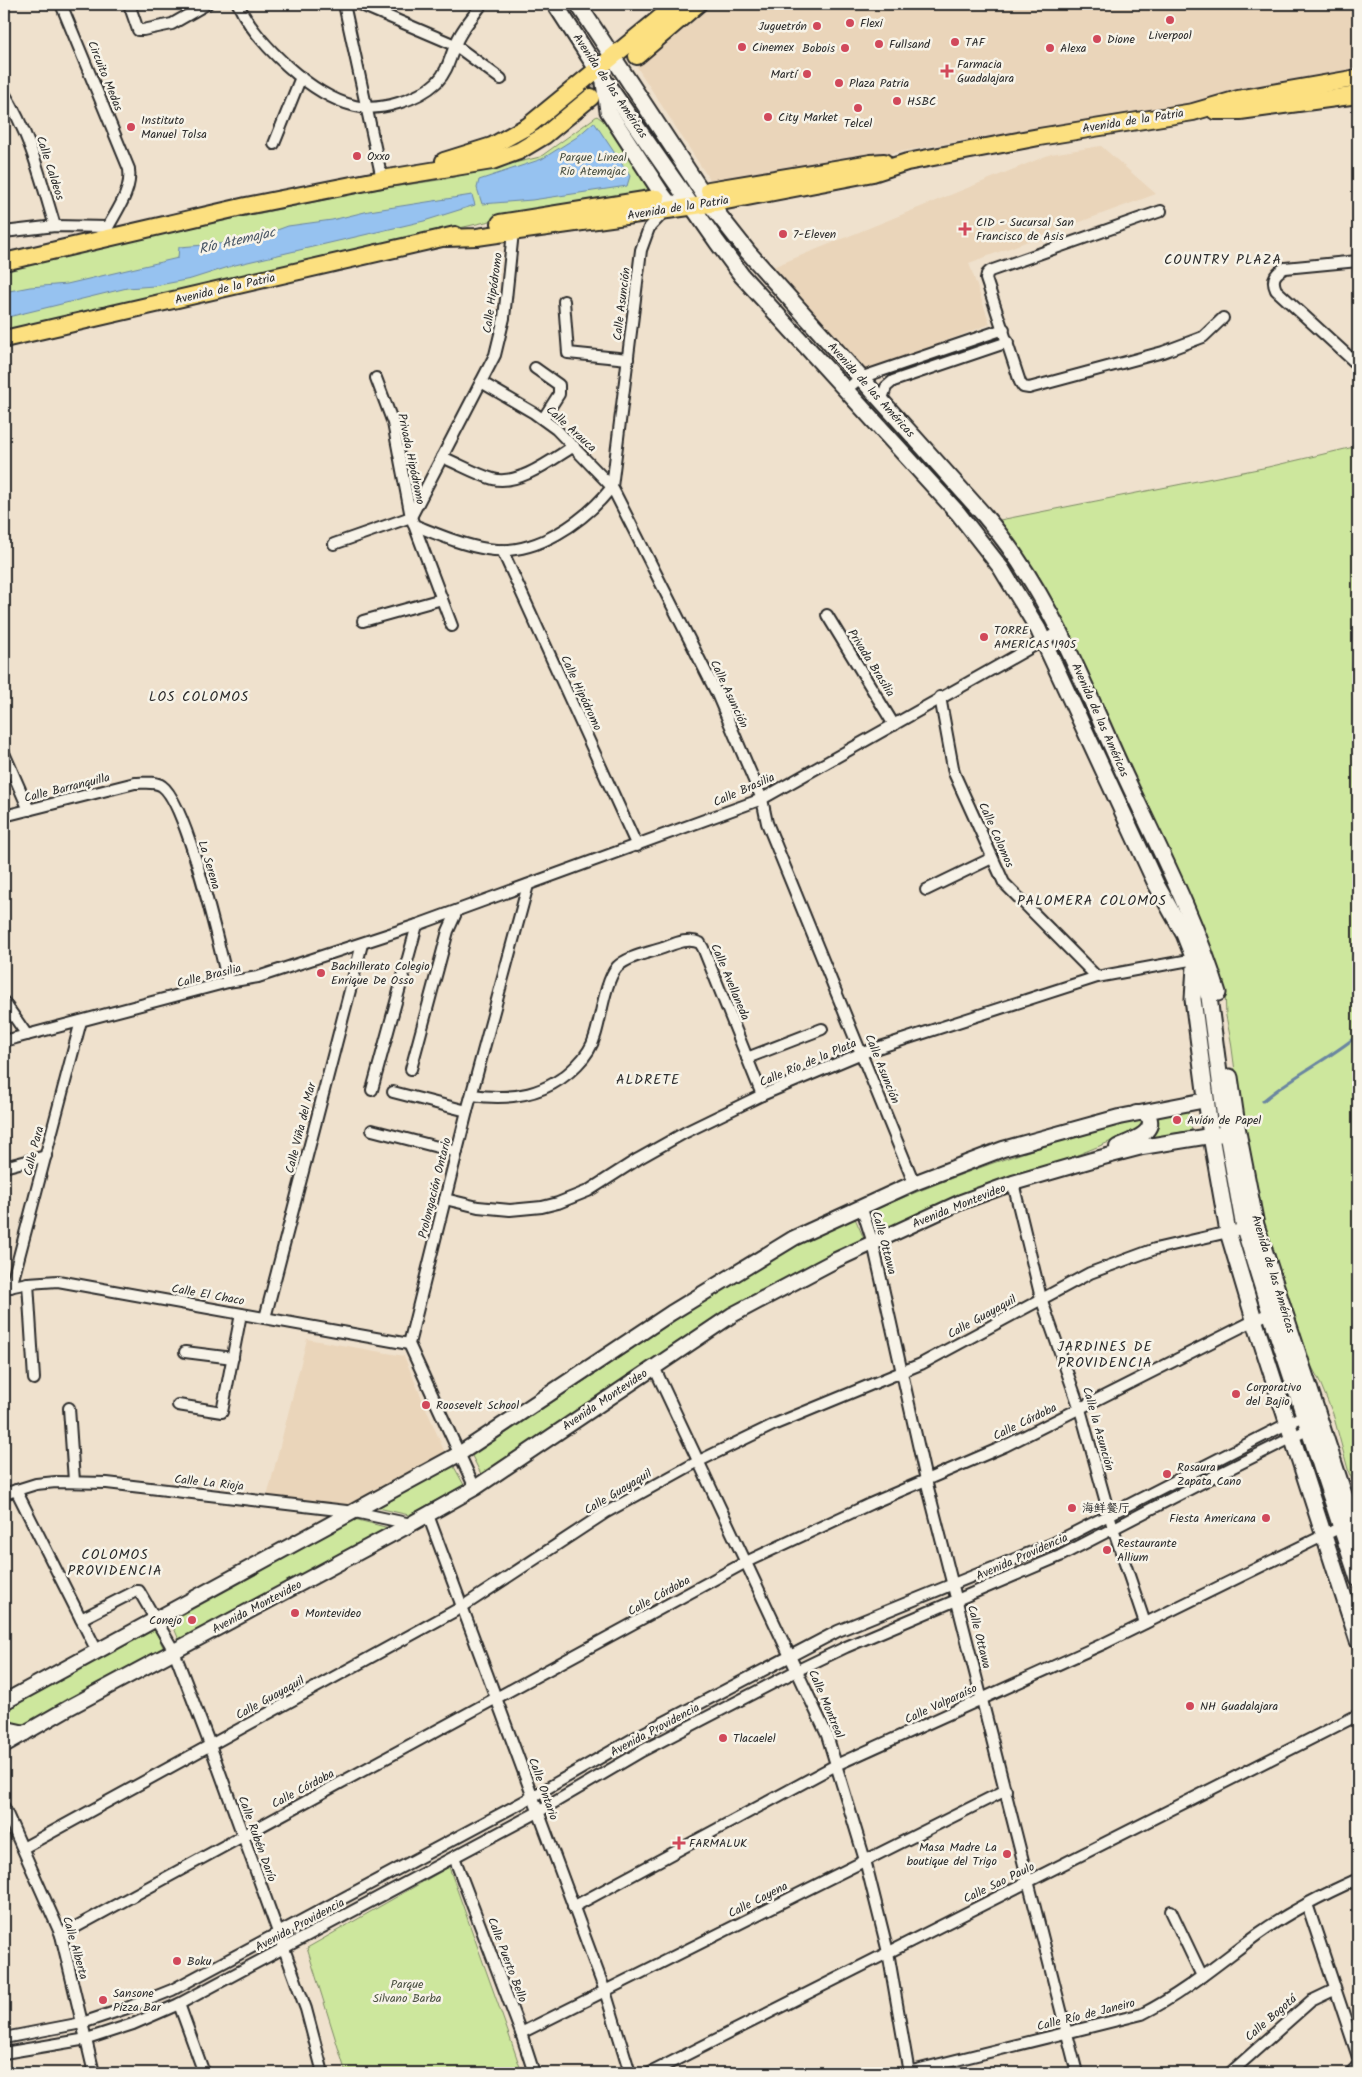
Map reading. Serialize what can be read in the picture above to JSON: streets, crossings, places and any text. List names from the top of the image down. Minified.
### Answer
{"streets":{"main road":["Avenida de las Américas","Avenida de la Patria"],"street":["Circuito Medas","Calle Caldeos","Calle Hipódromo","Calle Asunción","Calle Arauca","Privada Hipódromo","Privada Brasilia","Calle Barranquilla","Calle Brasilia","Calle Colomos","La Serena","Calle Avellaneda","Calle Río de la Plata","Calle Viña del Mar","Calle Para","Prolongación Ontario","Avenida Montevideo","Calle Ottawa","Calle El Chaco","Calle Guayaquil","Calle Córdoba","Calle la Asunción","Calle La Rioja","Avenida Providencia","Calle Montreal","Calle Valparaíso","Calle Ontario","Calle Rubén Darío","Calle Sao Paulo","Calle Cayena","Calle Alberta","Calle Puerto Bello","Calle Río de Janeiro","Calle Bogotá"]},"crossings":[["Avenida de las Américas","Avenida de la Patria"],["Avenida de las Américas","Calle Brasilia"],["Avenida de las Américas","Calle Río de la Plata"],["Avenida de las Américas","Avenida Montevideo"],["Avenida de las Américas","Calle Guayaquil"],["Avenida de las Américas","Calle Córdoba"],["Avenida de las Américas","Avenida Providencia"],["Avenida de las Américas","Calle Valparaíso"],["Avenida de la Patria","Calle Hipódromo"],["Avenida de la Patria","Calle Asunción"],["Calle Hipódromo","Calle Arauca"],["Calle Hipódromo","Privada Hipódromo"],["Calle Hipódromo","Calle Brasilia"],["Calle Asunción","Calle Arauca"],["Calle Asunción","Calle Brasilia"],["Calle Asunción","Calle Río de la Plata"],["Privada Brasilia","Calle Brasilia"],["Calle Barranquilla","La Serena"],["Calle Brasilia","Calle Colomos"],["Calle Brasilia","La Serena"],["Calle Brasilia","Calle Viña del Mar"],["Calle Brasilia","Calle Para"],["Calle Brasilia","Prolongación Ontario"],["Calle Colomos","Calle Río de la Plata"],["Calle Avellaneda","Calle Río de la Plata"],["Calle Avellaneda","Prolongación Ontario"],["Calle Río de la Plata","Prolongación Ontario"],["Calle Viña del Mar","Calle El Chaco"],["Calle Para","Calle El Chaco"],["Prolongación Ontario","Calle El Chaco"],["Avenida Montevideo","Calle Ottawa"],["Avenida Montevideo","Calle la Asunción"],["Avenida Montevideo","Calle La Rioja"],["Avenida Montevideo","Calle Montreal"],["Avenida Montevideo","Calle Ontario"],["Avenida Montevideo","Calle Rubén Darío"],["Calle Ottawa","Calle Guayaquil"],["Calle Ottawa","Calle Córdoba"],["Calle Ottawa","Avenida Providencia"],["Calle Ottawa","Calle Valparaíso"],["Calle Ottawa","Calle Sao Paulo"],["Calle Ottawa","Calle Cayena"],["Calle Ottawa","Calle Río de Janeiro"],["Calle Guayaquil","Calle la Asunción"],["Calle Guayaquil","Calle Montreal"],["Calle Guayaquil","Calle Ontario"],["Calle Guayaquil","Calle Rubén Darío"],["Calle Guayaquil","Calle Alberta"],["Calle Córdoba","Calle la Asunción"],["Calle Córdoba","Calle Montreal"],["Calle Córdoba","Calle Ontario"],["Calle Córdoba","Calle Rubén Darío"],["Calle Córdoba","Calle Alberta"],["Calle la Asunción","Avenida Providencia"],["Calle la Asunción","Calle Valparaíso"],["Avenida Providencia","Calle Montreal"],["Avenida Providencia","Calle Ontario"],["Avenida Providencia","Calle Rubén Darío"],["Avenida Providencia","Calle Alberta"],["Avenida Providencia","Calle Puerto Bello"],["Calle Montreal","Calle Valparaíso"],["Calle Montreal","Calle Sao Paulo"],["Calle Montreal","Calle Cayena"],["Calle Montreal","Calle Río de Janeiro"],["Calle Valparaíso","Calle Ontario"],["Calle Ontario","Calle Cayena"],["Calle Cayena","Calle Puerto Bello"]],"districts":["COUNTRY PLAZA","LOS COLOMOS","PALOMERA COLOMOS","ALDRETE","JARDINES DE PROVIDENCIA","COLOMOS PROVIDENCIA"],"water":["Río Atemajac"],"parks":["Parque Lineal Rio Atemajac","Parque Silvano Barba"],"places":{"other":["Liverpool","Flexi","Juguetrón","Dione","TAF","Fullsand","Cinemex","Bobois","Alexa","Martí","Plaza Patria","HSBC","Telcel","City Market","Instituto Manuel Tolsa","Oxxo","7-Eleven","TORRE AMERICAS 1905","Bachillerato Colegio Enrique De Osso","Avión de Papel","Corporativo del Bajio","Roosevelt School","Rosaura Zapata Cano","海鲜餐厅","Fiesta Americana","Restaurante Allium","Montevideo","Conejo","NH Guadalajara","Tlacaelel","Masa Madre La boutique del Trigo","Boku","Sansone Pizza Bar"],"health":["Farmacia Guadalajara","CID - Sucursal San Francisco de Asis","FARMALUK"]}}
